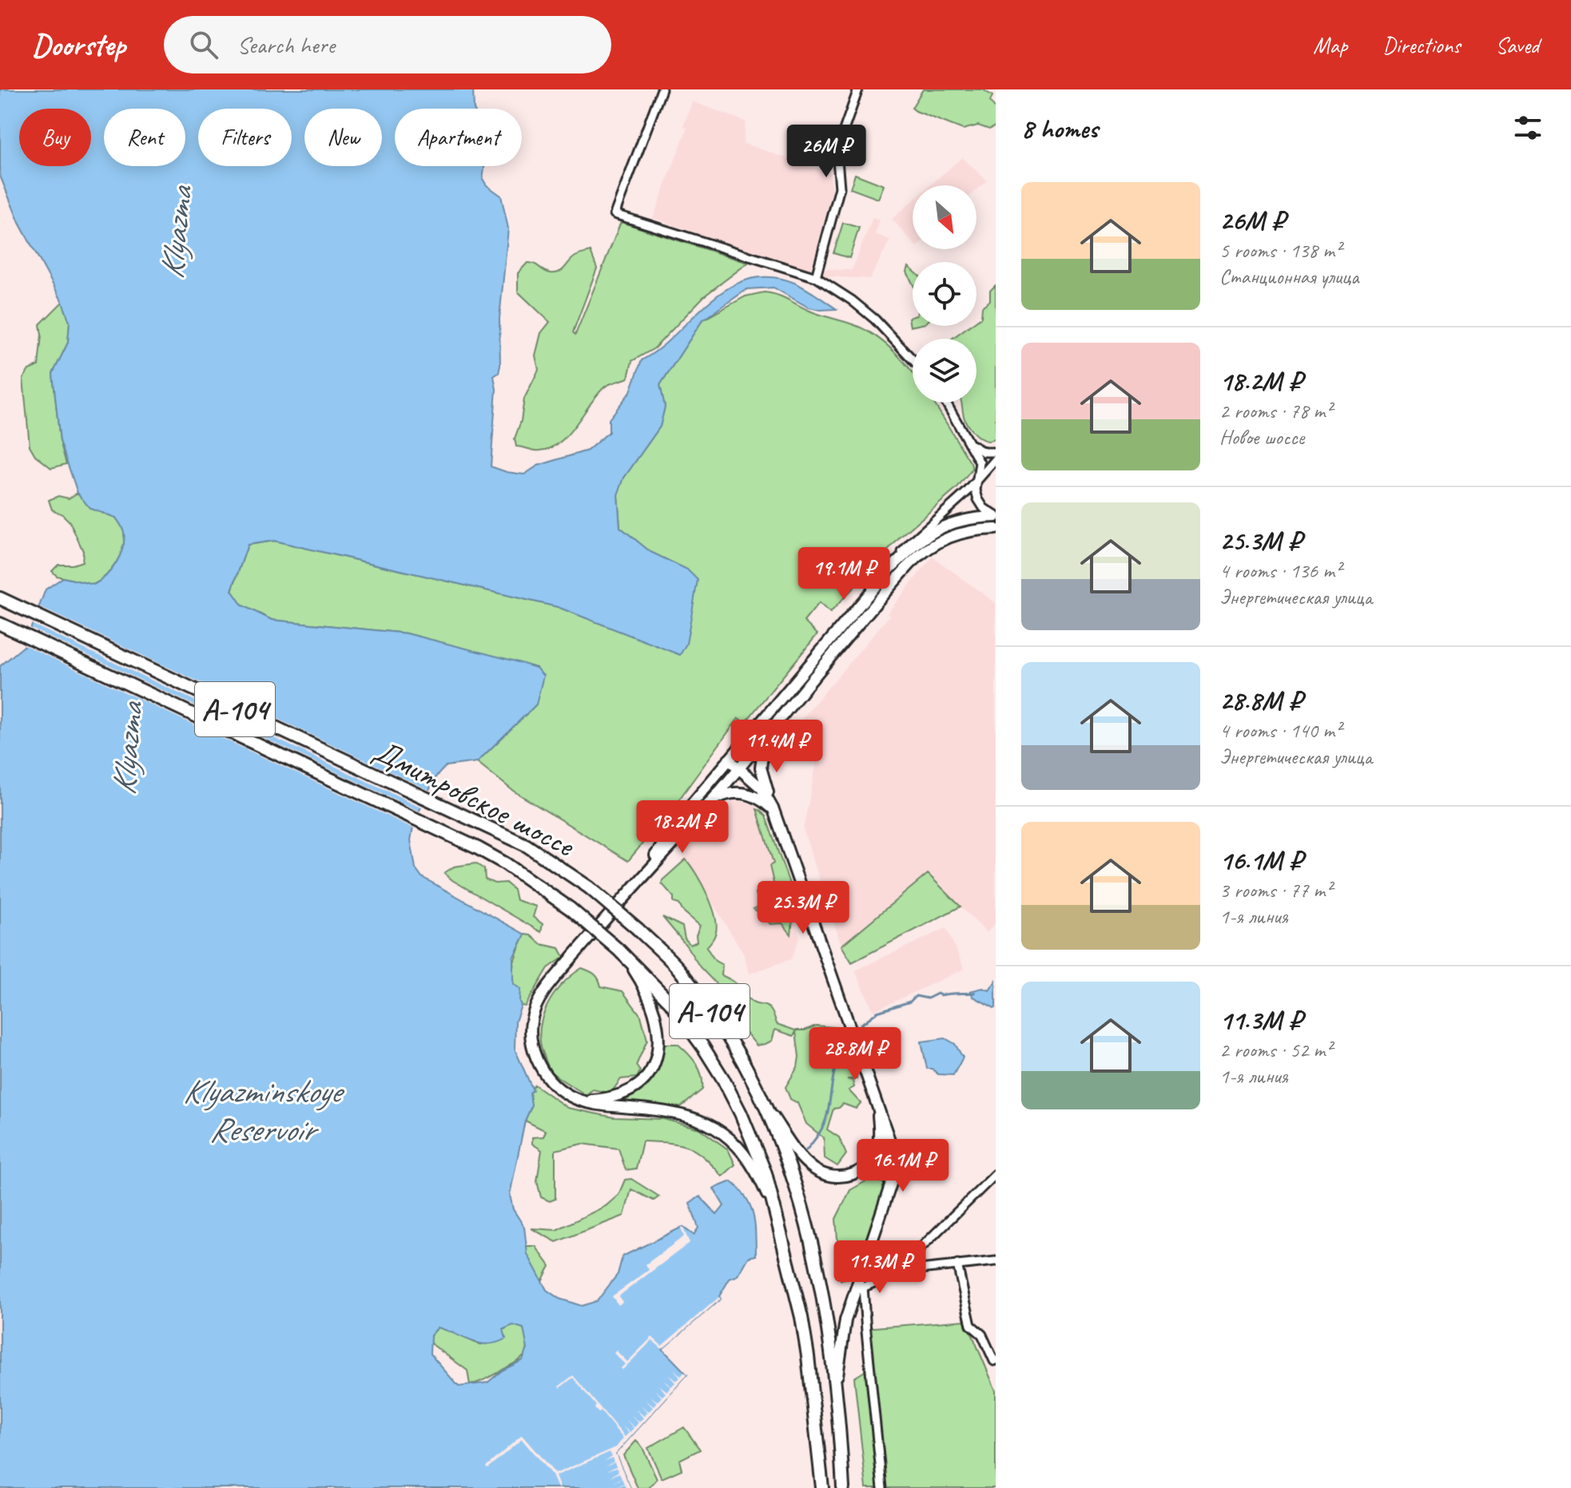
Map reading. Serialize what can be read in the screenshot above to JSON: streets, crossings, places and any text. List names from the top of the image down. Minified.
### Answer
{"streets":{"highway":["А-104","Дмитровское шоссе"]},"water":["Klyazma","Klyazminskoye Reservoir"],"north":"bottom right","page":{"header":"Doorstep","search":"Search here","nav":["Map","Directions","Saved"],"heading":"8 homes","chip":["Buy","Rent","Filters","New","Apartment"],"price":["26M ₽","19.1M ₽","11.4M ₽","18.2M ₽","25.3M ₽","28.8M ₽","16.1M ₽","11.3M ₽"],"list":[{"name":"26M ₽","note":"5 rooms · 138 m² · Станционная улица"},{"name":"18.2M ₽","note":"2 rooms · 78 m² · Новое шоссе"},{"name":"25.3M ₽","note":"4 rooms · 136 m² · Энергетическая улица"},{"name":"28.8M ₽","note":"4 rooms · 140 m² · Энергетическая улица"},{"name":"16.1M ₽","note":"3 rooms · 77 m² · 1-я линия"},{"name":"11.3M ₽","note":"2 rooms · 52 m² · 1-я линия"}]}}
